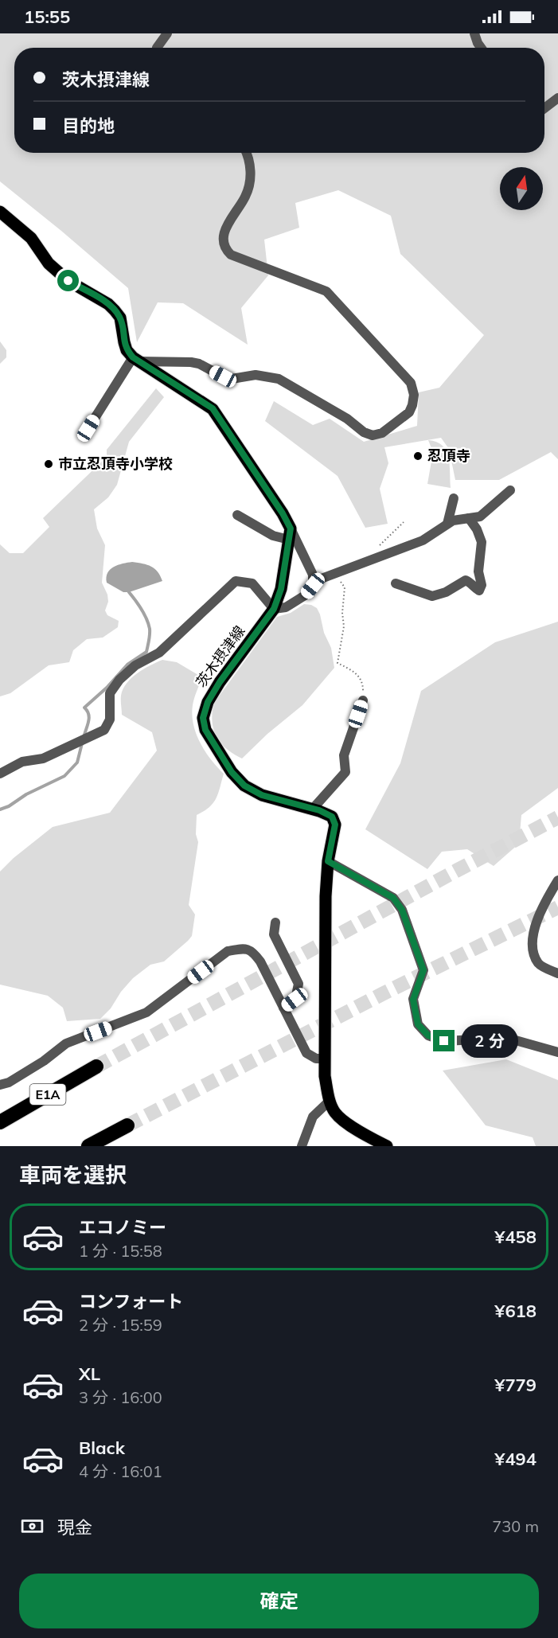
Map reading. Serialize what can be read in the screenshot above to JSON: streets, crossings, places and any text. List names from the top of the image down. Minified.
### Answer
{"streets":{"highway":["E1A"],"main road":["茨木摂津線"]},"places":["忍頂寺","市立忍頂寺小学校"],"north":"top","page":{"status":"15:55","banner":["茨木摂津線","目的地"],"bubble":"2 分","heading":"車両を選択","list":[{"name":"エコノミー","note":"1 分 · 15:58","value":"¥458"},{"name":"コンフォート","note":"2 分 · 15:59","value":"¥618"},{"name":"XL","note":"3 分 · 16:00","value":"¥779"},{"name":"Black","note":"4 分 · 16:01","value":"¥494"}],"pay":["現金","730 m"],"buttons":"確定"}}
